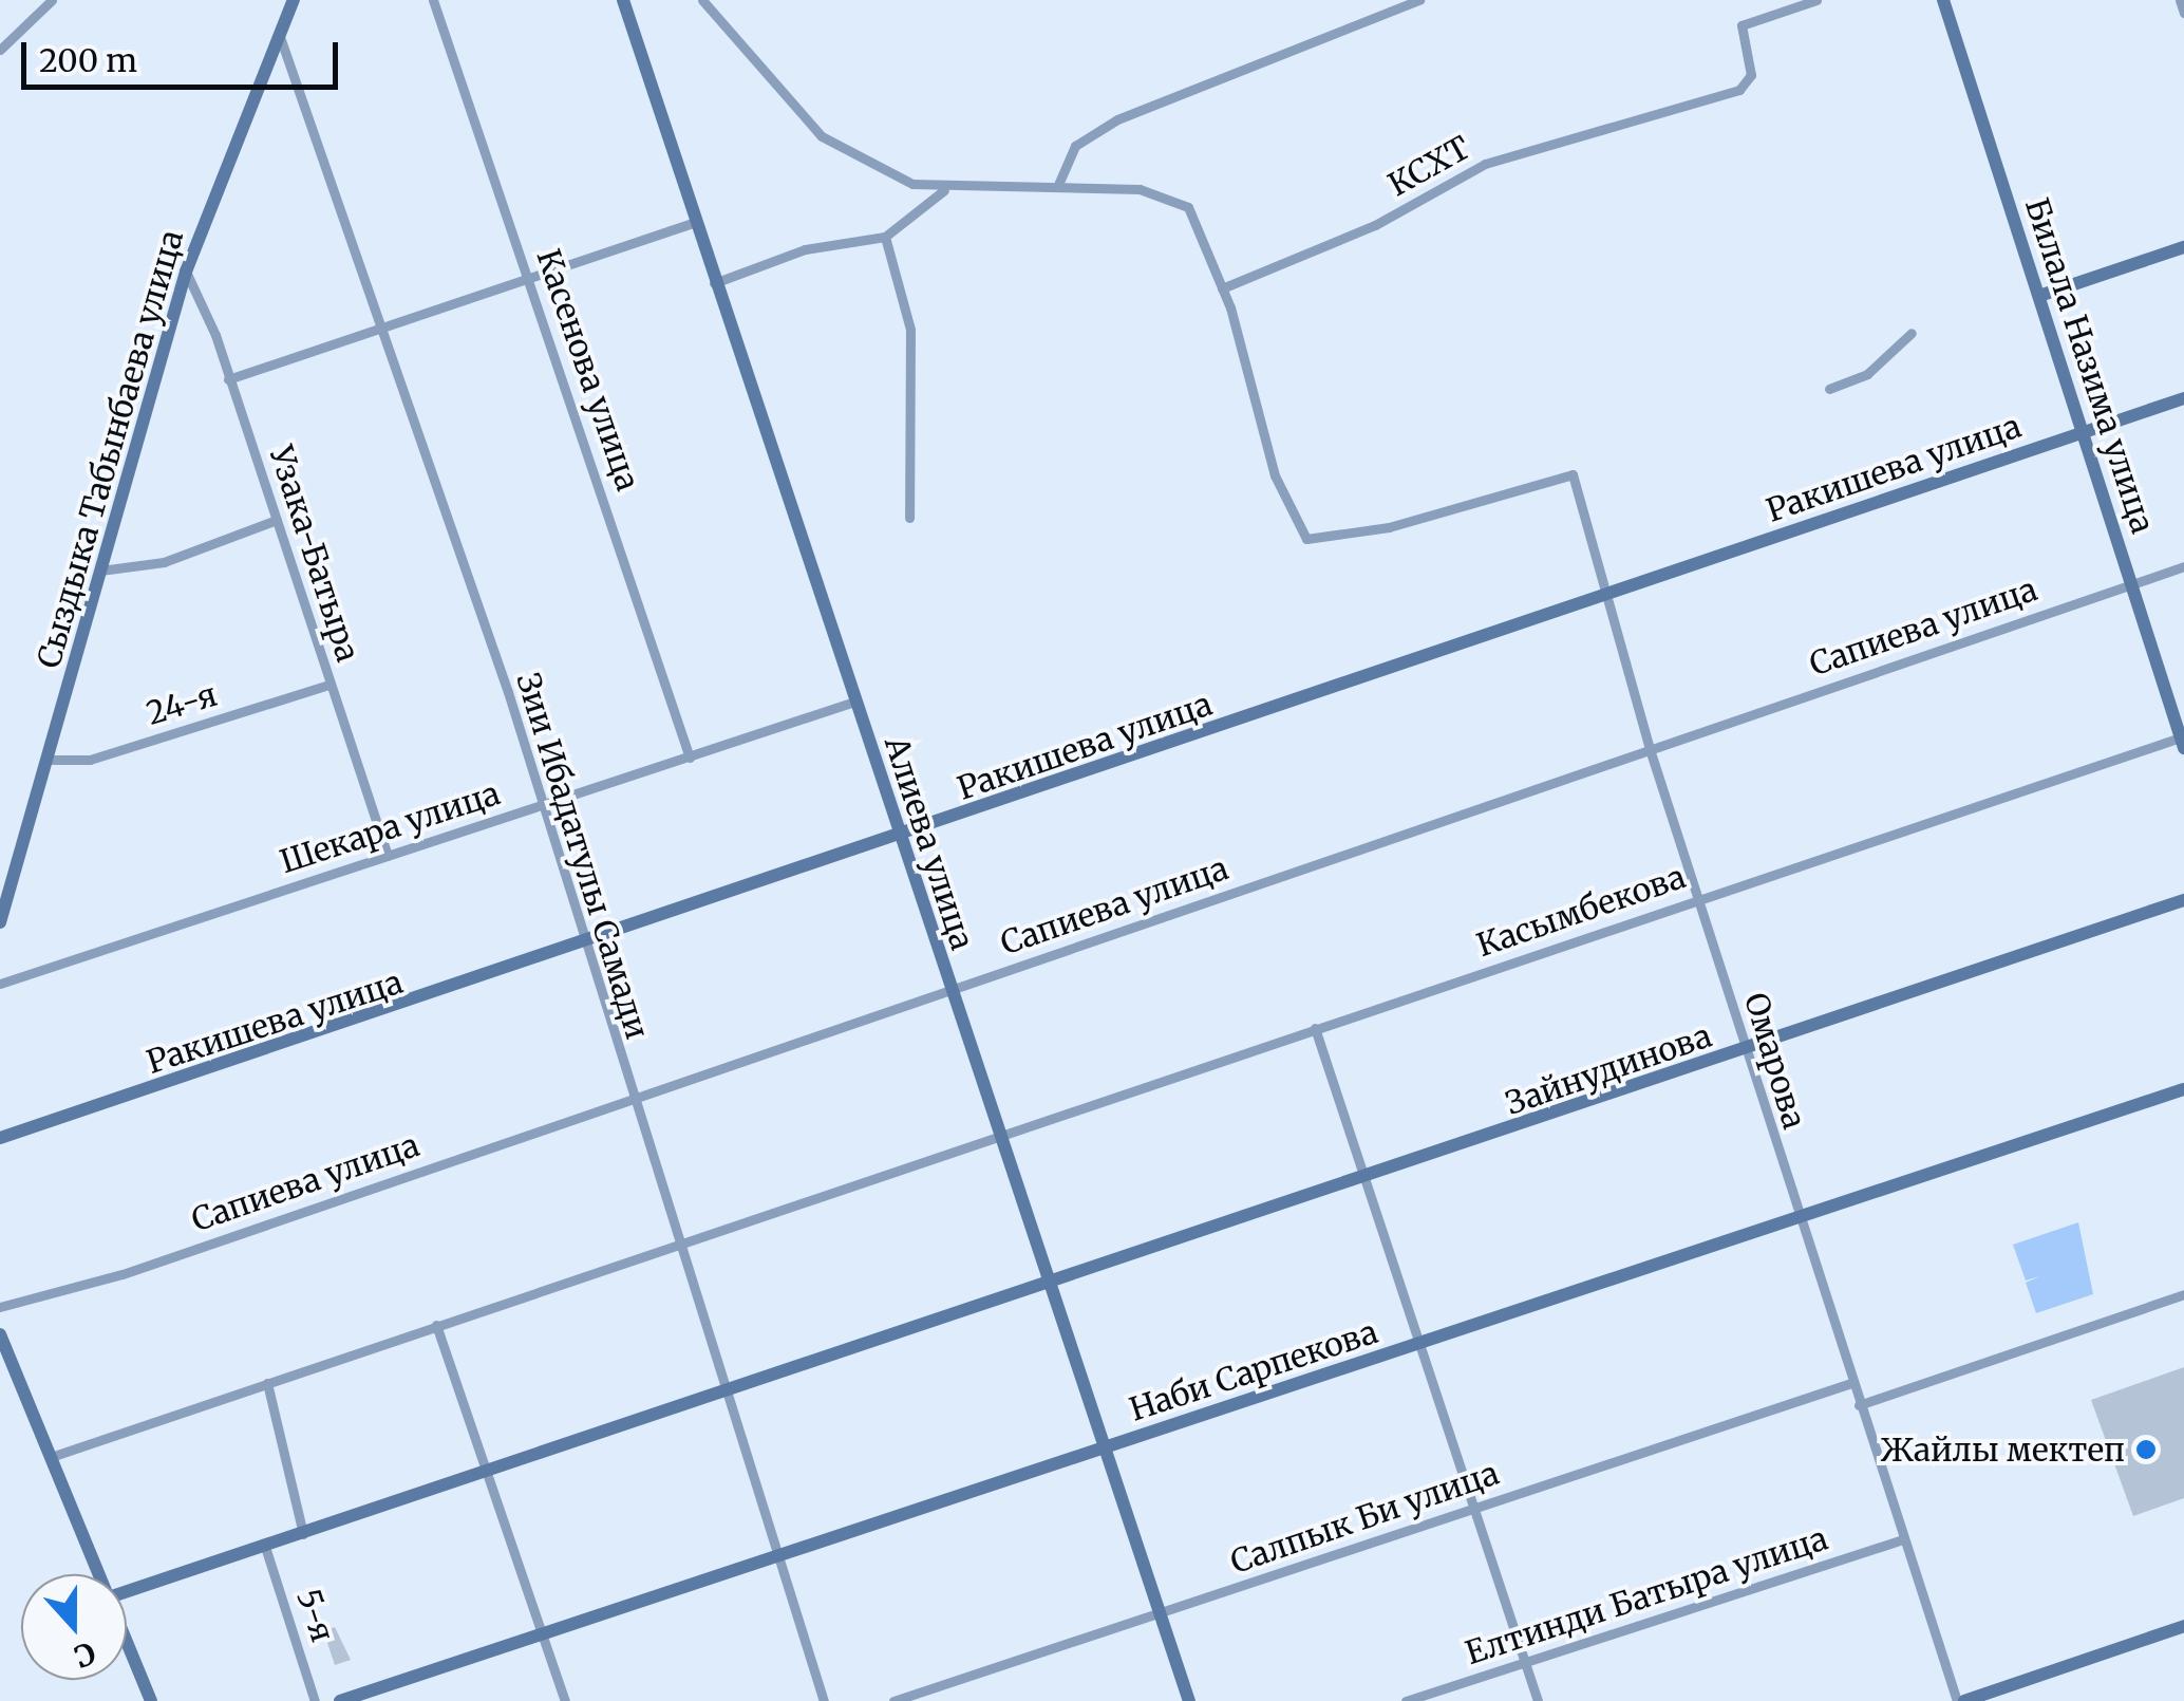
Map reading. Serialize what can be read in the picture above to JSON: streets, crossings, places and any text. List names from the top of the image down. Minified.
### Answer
{"streets":{"street":["КСХТ","Билала Назима улица","Касенова улица","Сыздыка Табынбаева улица","Ракишева улица","Узака-Батыра","Сапиева улица","24-я","Шекара улица","Алиева улица","Зии Ибадатулы Самади","Касымбекова","Омарова","Зайнудинова","Наби Сарпекова","Салпык Би улица","Елтинди Батыра улица","5-я"]},"crossings":[["КСХТ","Омарова"],["Билала Назима улица","Ракишева улица"],["Билала Назима улица","Сапиева улица"],["Билала Назима улица","Касымбекова"],["Касенова улица","Шекара улица"],["Сыздыка Табынбаева улица","Узака-Батыра"],["Сыздыка Табынбаева улица","24-я"],["Сыздыка Табынбаева улица","Зии Ибадатулы Самади"],["Ракишева улица","Алиева улица"],["Ракишева улица","Зии Ибадатулы Самади"],["Ракишева улица","Омарова"],["Узака-Батыра","24-я"],["Узака-Батыра","Шекара улица"],["Сапиева улица","Алиева улица"],["Сапиева улица","Зии Ибадатулы Самади"],["Сапиева улица","Омарова"],["Шекара улица","Алиева улица"],["Шекара улица","Зии Ибадатулы Самади"],["Алиева улица","Касымбекова"],["Алиева улица","Зайнудинова"],["Алиева улица","Наби Сарпекова"],["Алиева улица","Салпык Би улица"],["Зии Ибадатулы Самади","Касымбекова"],["Зии Ибадатулы Самади","Зайнудинова"],["Зии Ибадатулы Самади","Наби Сарпекова"],["Касымбекова","Омарова"],["Омарова","Зайнудинова"],["Омарова","Наби Сарпекова"],["Омарова","Салпык Би улица"],["Омарова","Елтинди Батыра улица"],["Зайнудинова","5-я"]],"places":["Жайлы мектеп"],"scale_bar":"200 m","north":"bottom"}
